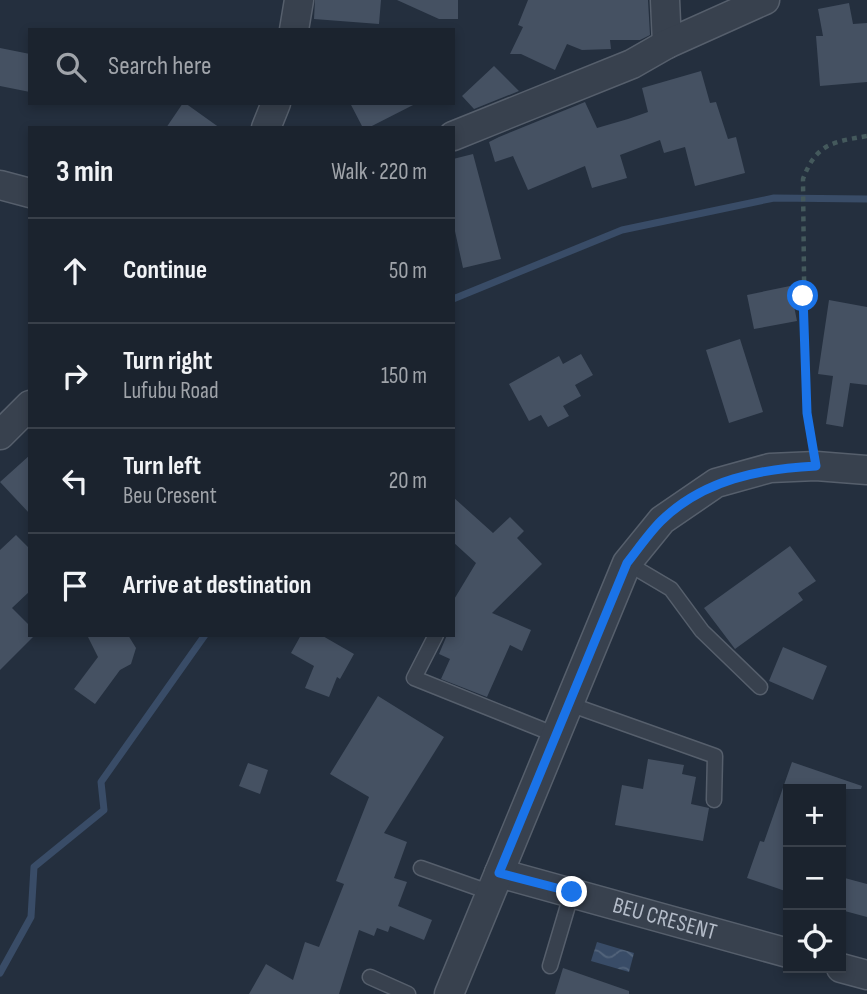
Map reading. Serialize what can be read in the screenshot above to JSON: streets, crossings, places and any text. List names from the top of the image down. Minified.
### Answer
{"streets":{"street":["BEU CRESENT"]},"page":{"search":"Search here","heading":["3 min","Walk · 220 m"],"list":[["Continue","50 m"],["Turn right","Lufubu Road","150 m"],["Turn left","Beu Cresent","20 m"],"Arrive at destination"],"map_buttons":["+","−"]}}
